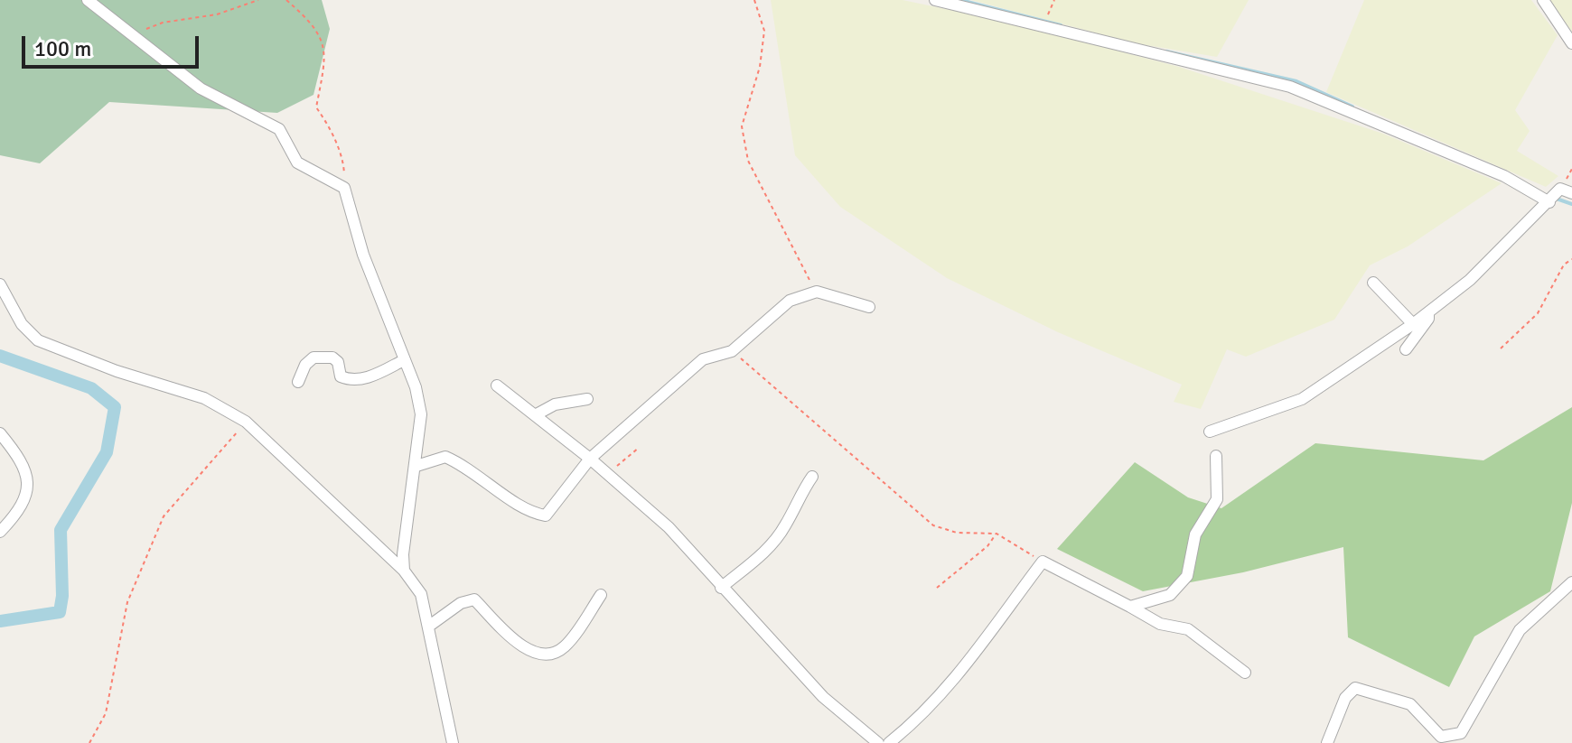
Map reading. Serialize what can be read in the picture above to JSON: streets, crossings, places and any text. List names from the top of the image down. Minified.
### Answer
{"scale_bar":"100 m"}
